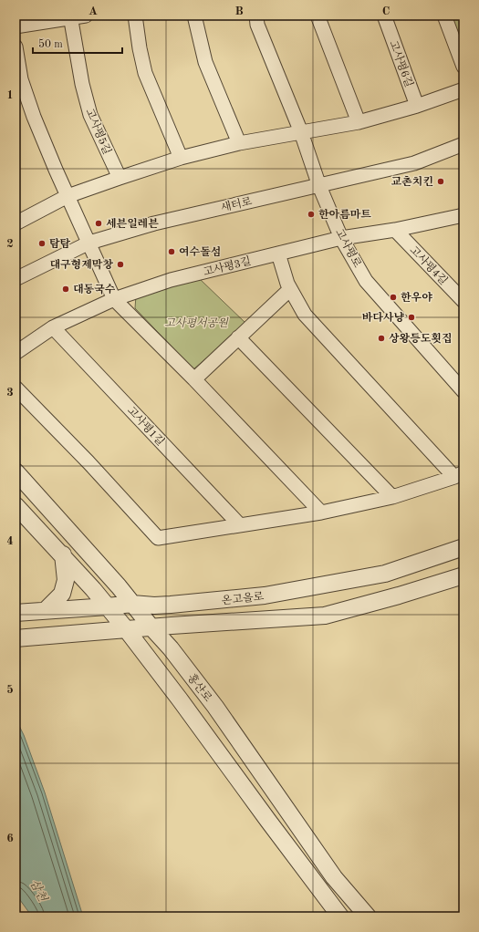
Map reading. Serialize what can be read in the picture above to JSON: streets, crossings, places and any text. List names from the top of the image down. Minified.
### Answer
{"streets":{"street":["고사평6길","고사평5길","새터로","고사평로","고사평4길","고사평3길","고사평1길","온고을로","홍산로"]},"crossings":[["새터로","고사평로"],["고사평로","고사평3길"],["고사평3길","고사평1길"],["온고을로","홍산로"]],"water":["삼천"],"parks":["고사평서공원"],"places":["교촌치킨","한아름마트","세븐일레븐","탐탐","여수돌섬","대구형제막창","대동국수","한우야","바다사냥","상왕등도횟집"],"scale_bar":"50 m","grid":{"columns":["A","B","C"],"rows":["1","2","3","4","5","6"]}}
